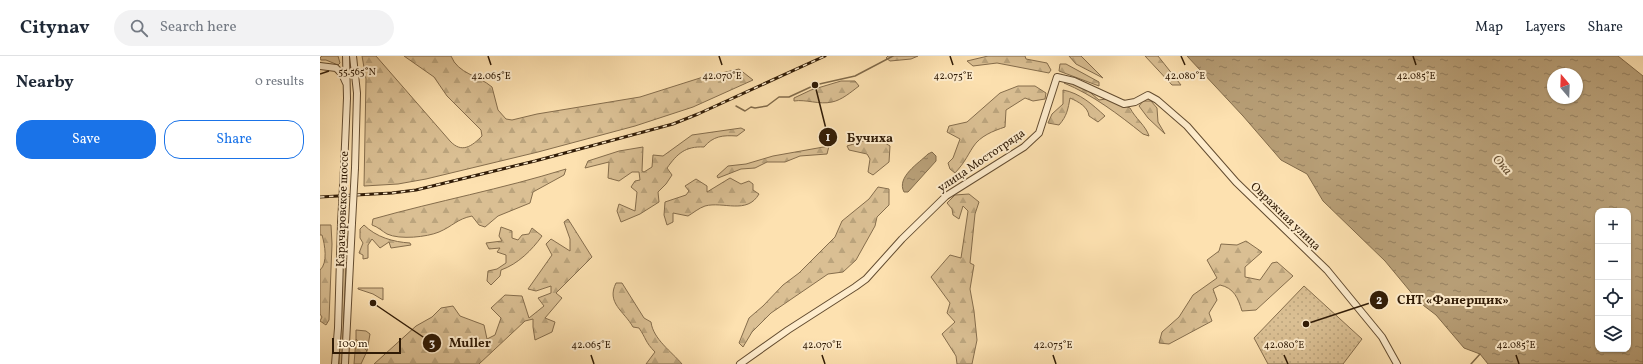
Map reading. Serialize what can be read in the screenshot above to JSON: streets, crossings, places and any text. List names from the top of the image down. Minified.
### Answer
{"streets":{"street":["улица Мостотряда","Карачаровское шоссе","Овражная улица"]},"crossings":[["улица Мостотряда","Овражная улица"]],"water":["Ока"],"places":["Бучиха","Muller","СНТ «Фанерщик»"],"scale_bar":"100 m","north":"top","page":{"header":"Citynav","search":"Search here","nav":["Map","Layers","Share"],"heading":["Nearby","0 results"],"buttons":["Save","Share"],"map_buttons":["+","−"],"scale":"100 m"},"coordinates":["55.565°N","42.070°E","42.075°E","42.080°E","42.085°E","42.065°E"]}
